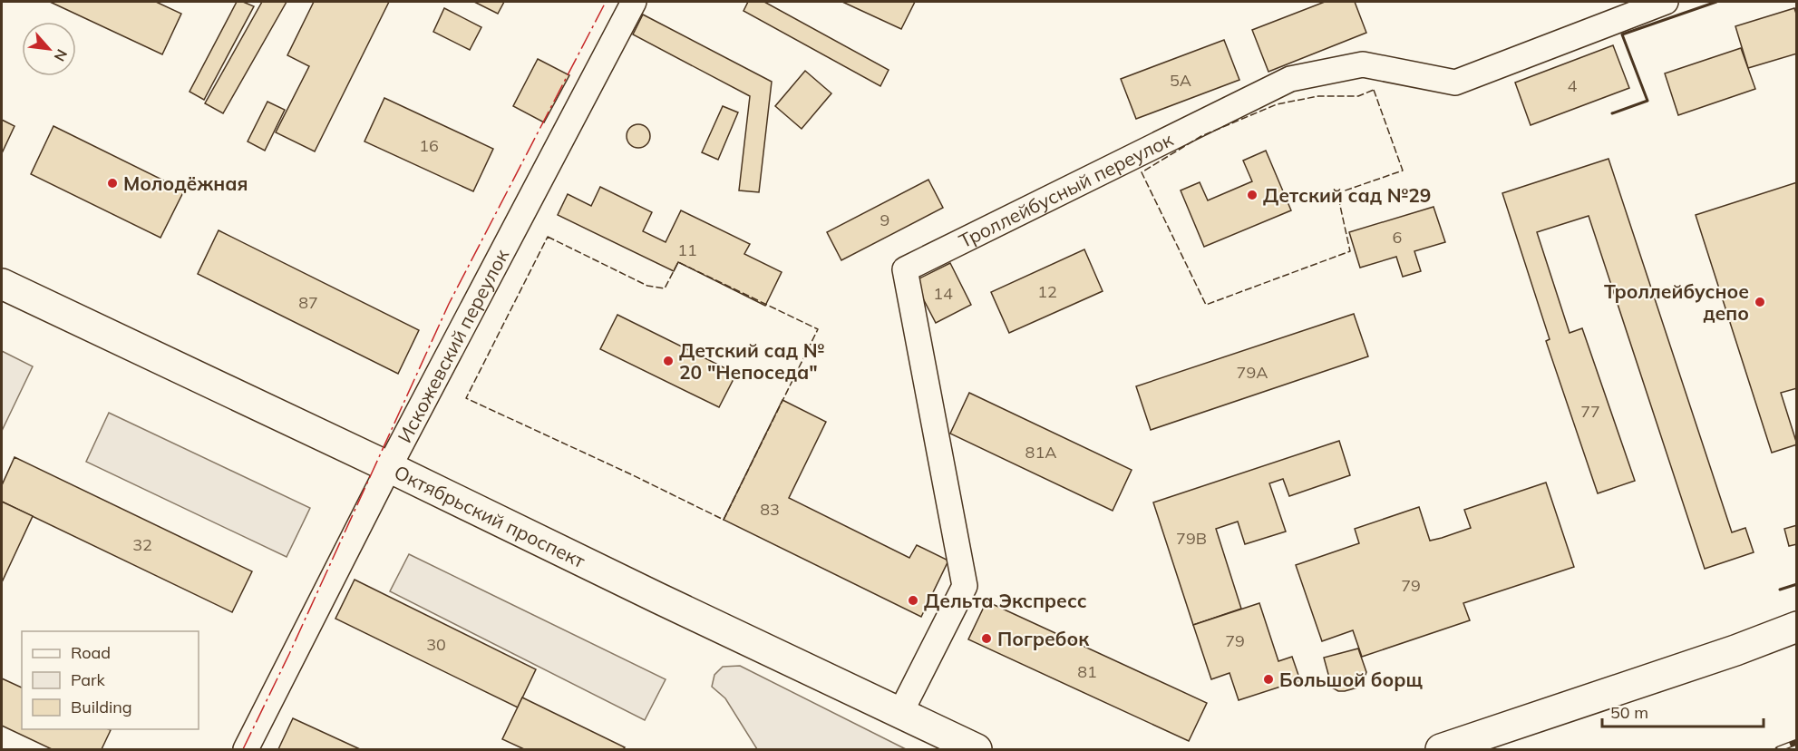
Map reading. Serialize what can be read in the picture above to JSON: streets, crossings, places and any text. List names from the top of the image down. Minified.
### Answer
{"streets":{"main road":["Октябрьский проспект"],"street":["Троллейбусный переулок","Искожевский переулок"]},"crossings":[["Троллейбусный переулок","Октябрьский проспект"],["Искожевский переулок","Октябрьский проспект"]],"places":["Молодёжная","Детский сад №29","Троллейбусное депо","Детский сад № 20 \"Непоседа\"","Дельта Экспресс","Погребок","Большой борщ"],"house_numbers":["5А","4","16","9","6","11","12","14","87","79А","77","81А","83","79В","32","79","79","30","81"],"legend":["Road","Park","Building"],"scale_bar":"50 m","north":"bottom right"}
